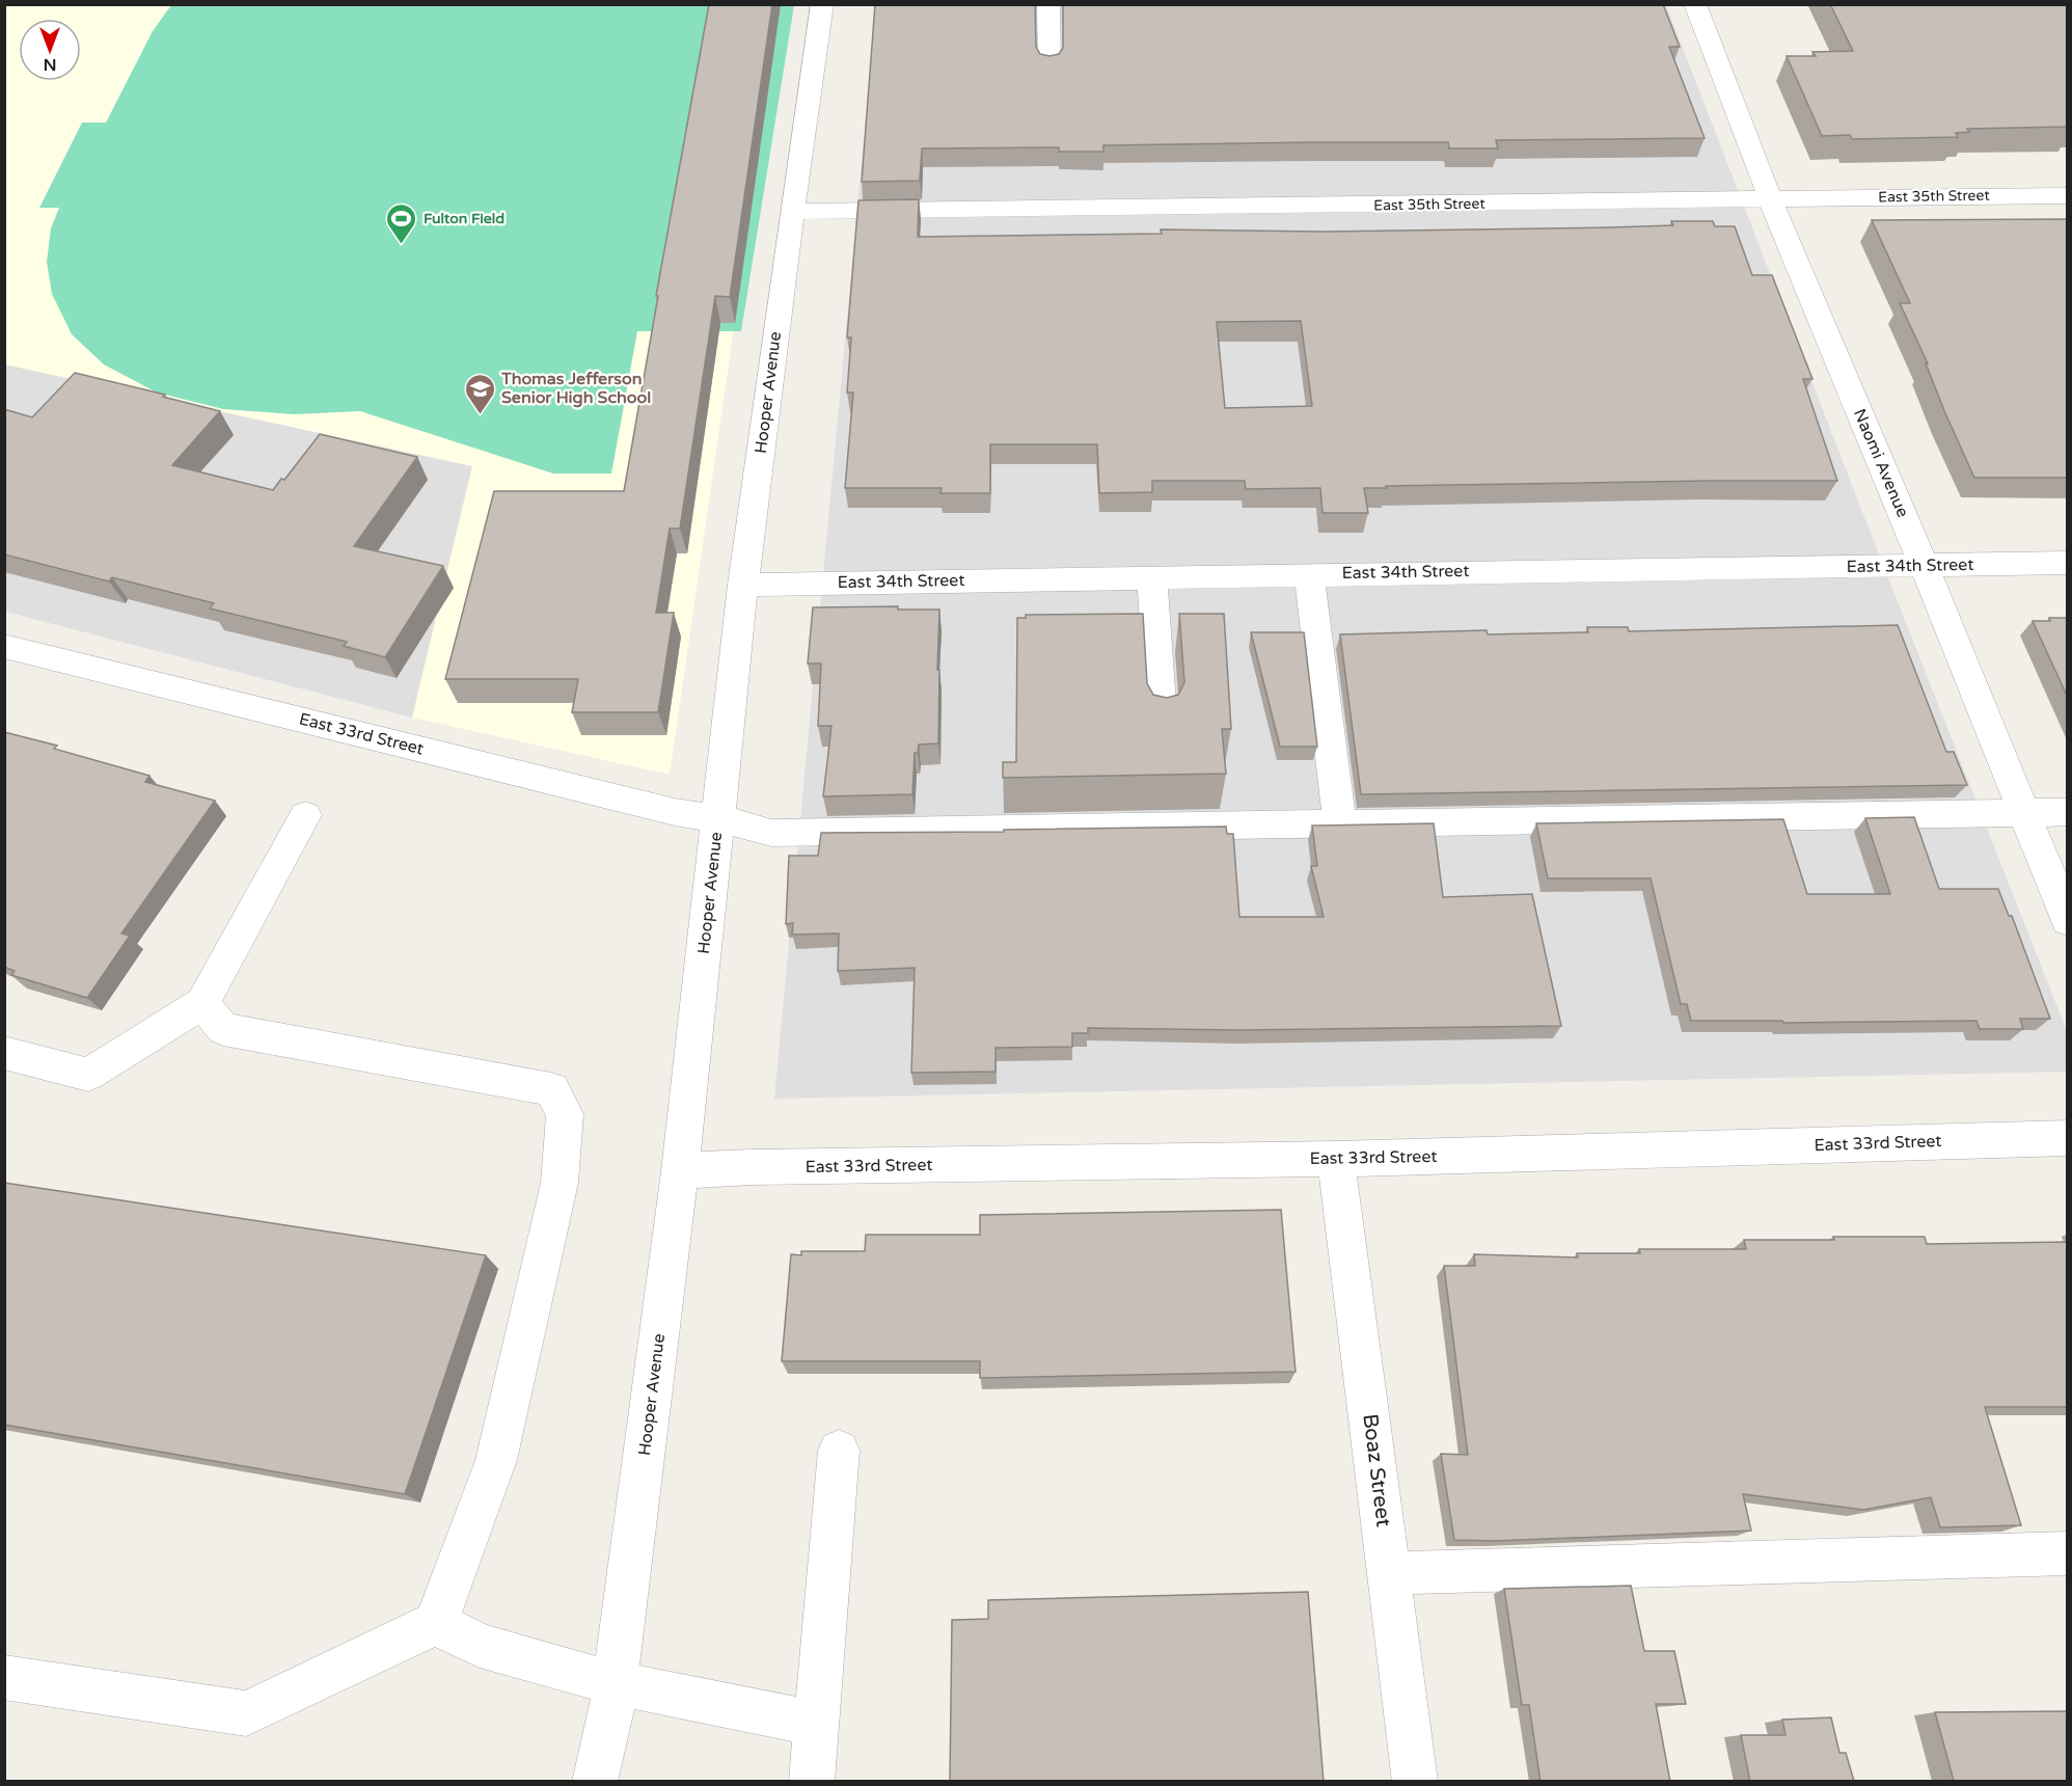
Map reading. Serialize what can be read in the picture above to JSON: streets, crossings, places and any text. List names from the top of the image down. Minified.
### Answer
{"streets":{"street":["East 35th Street","Hooper Avenue","Naomi Avenue","East 34th Street","East 33rd Street","Boaz Street"]},"crossings":[["East 35th Street","Hooper Avenue"],["East 35th Street","Naomi Avenue"],["Hooper Avenue","East 34th Street"],["Hooper Avenue","East 33rd Street"],["Naomi Avenue","East 34th Street"],["Naomi Avenue","East 33rd Street"],["East 33rd Street","Boaz Street"]],"places":{"sports":["Fulton Field"],"school or university":["Thomas Jefferson Senior High School"]},"north":"bottom"}
